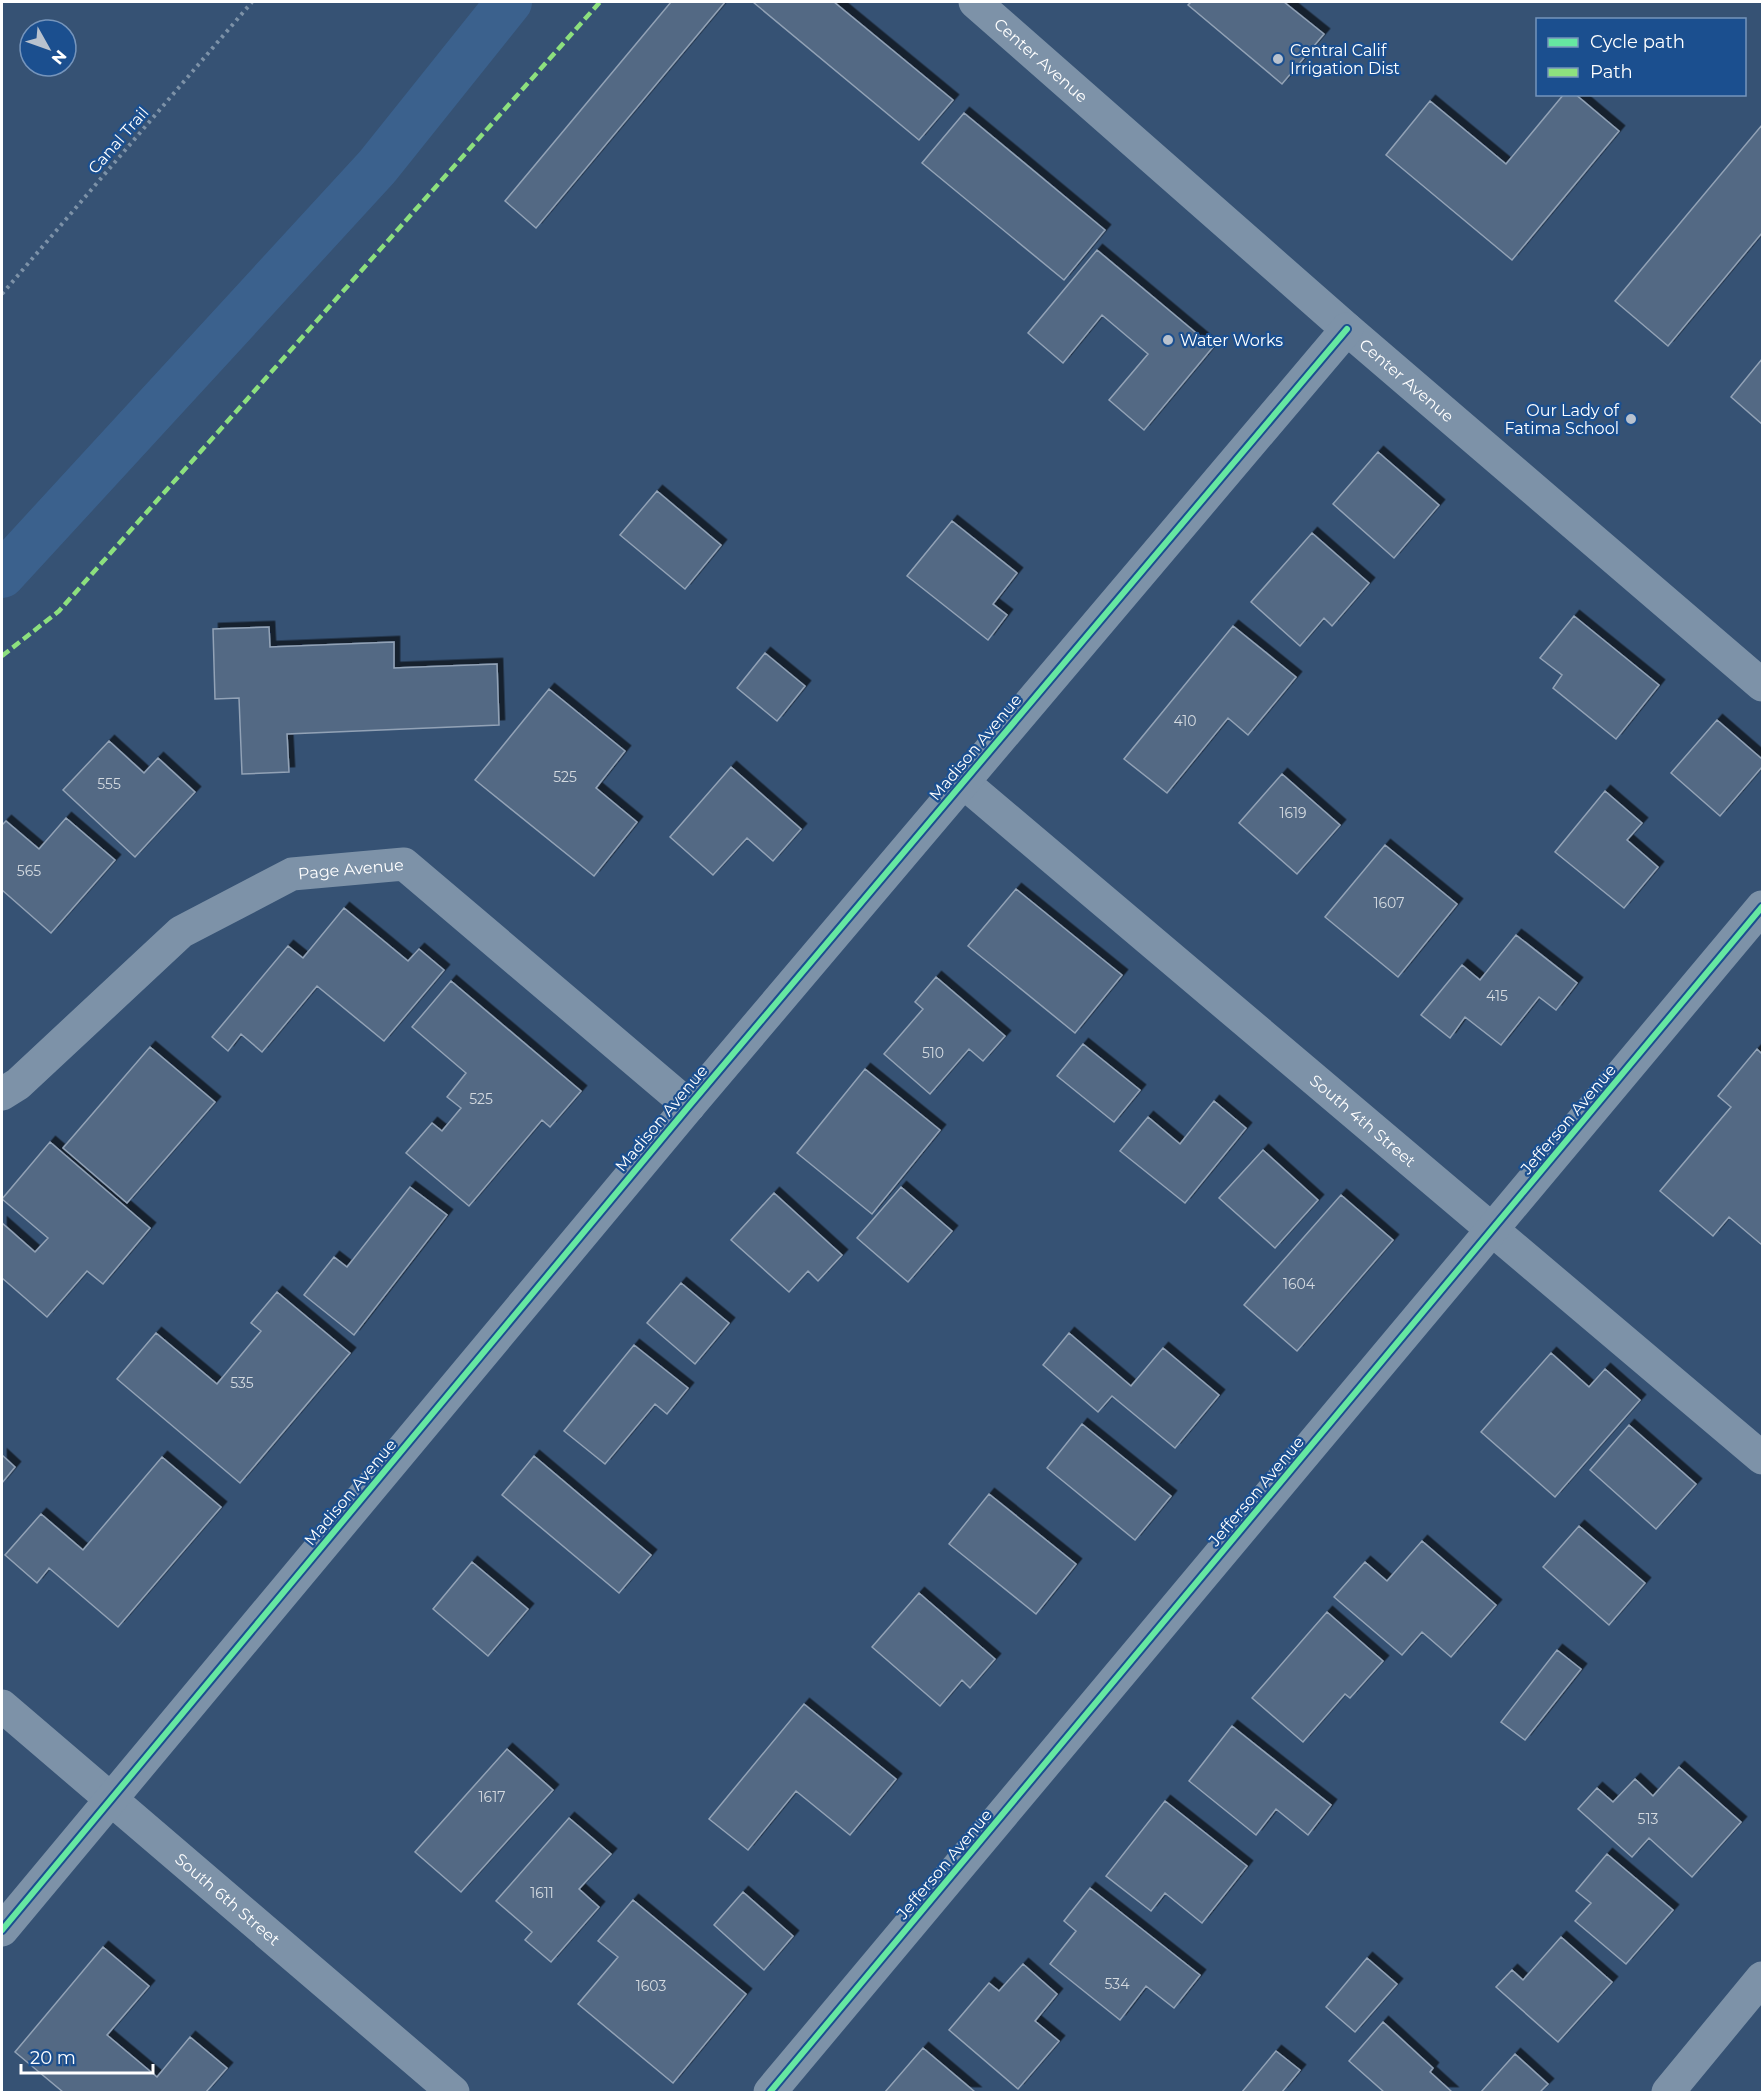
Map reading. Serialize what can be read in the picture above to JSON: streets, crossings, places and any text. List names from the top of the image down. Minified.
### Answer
{"streets":{"street":["Center Avenue","Madison Avenue","Page Avenue","Jefferson Avenue","South 4th Street","South 6th Street"],"path":["Canal Trail"]},"crossings":[["Center Avenue","Madison Avenue"],["Madison Avenue","Page Avenue"],["Madison Avenue","South 4th Street"],["Madison Avenue","South 6th Street"],["Jefferson Avenue","South 4th Street"]],"places":["Central Calif Irrigation Dist","Water Works","Our Lady of Fatima School"],"house_numbers":["410","525","555","1619","565","1607","415","510","525","1604","535","1617","513","1611","534","1603"],"legend":["Cycle path","Path"],"scale_bar":"20 m","north":"bottom right"}
